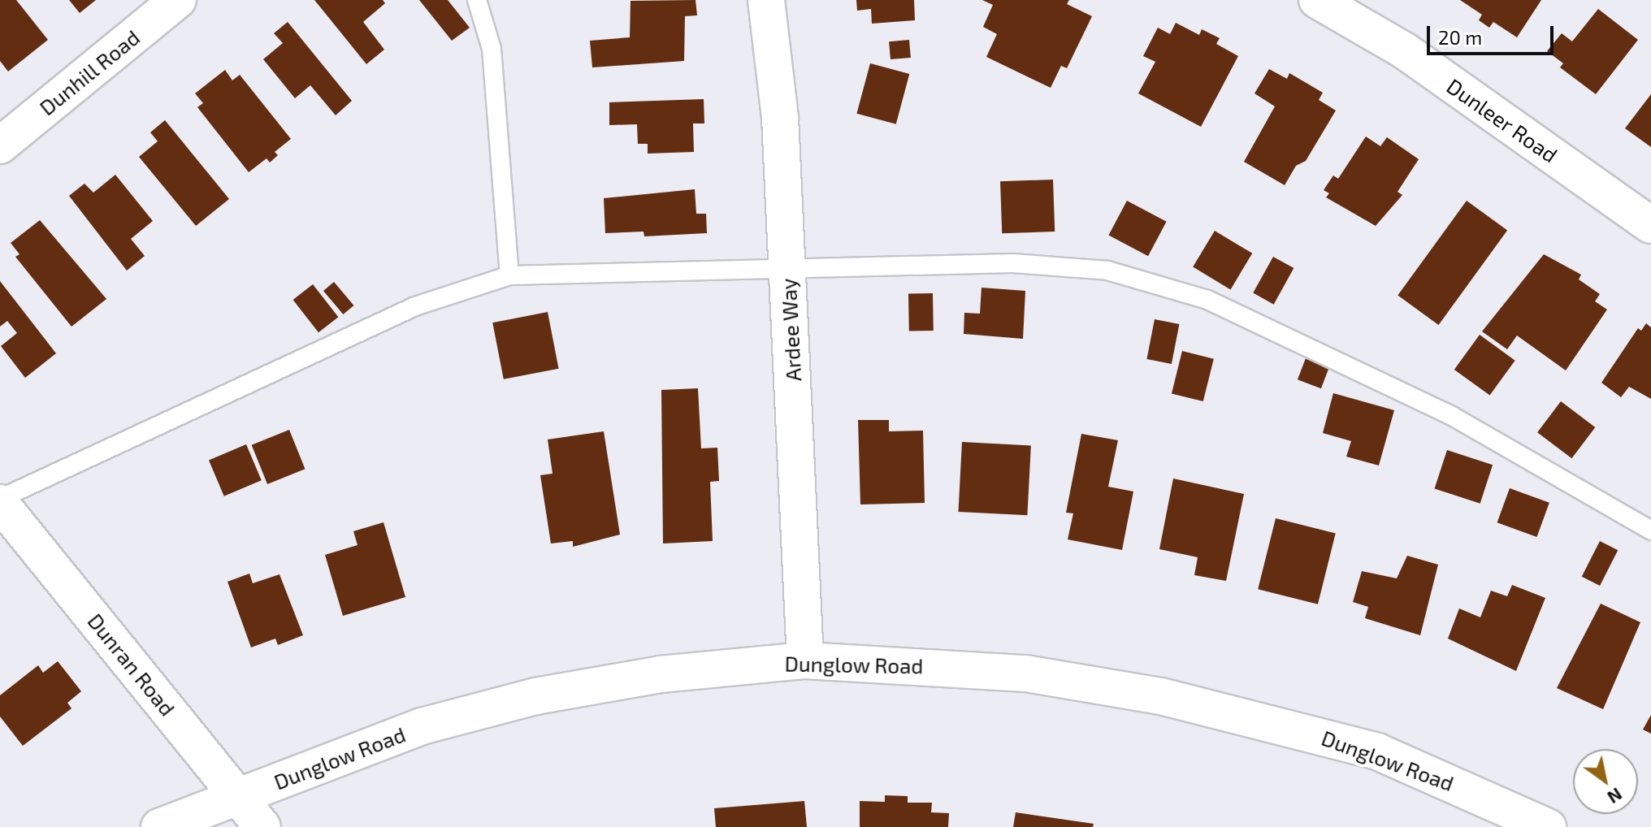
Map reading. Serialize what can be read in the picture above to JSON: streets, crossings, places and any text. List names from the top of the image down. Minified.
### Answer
{"streets":{"street":["Dunhill Road","Dunleer Road","Ardee Way","Dunran Road","Dunglow Road"]},"crossings":[["Ardee Way","Dunglow Road"],["Dunran Road","Dunglow Road"]],"scale_bar":"20 m","north":"bottom right"}
